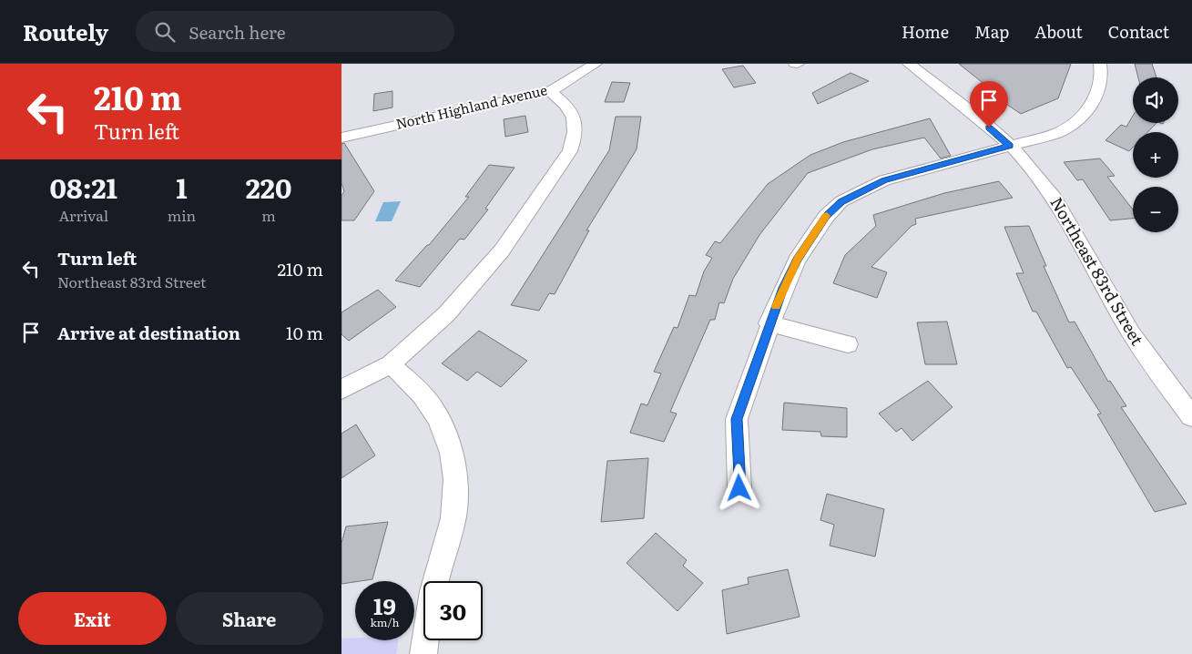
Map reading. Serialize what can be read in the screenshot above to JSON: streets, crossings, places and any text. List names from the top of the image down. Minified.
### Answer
{"streets":{"street":["North Highland Avenue","Northeast 83rd Street"]},"page":{"header":"Routely","search":"Search here","nav":["Home","Map","About","Contact"],"turn":["210 m","Turn left"],"map_buttons":["+","−"],"eta":["08:21","Arrival","1","min","220","m"],"list":[{"name":"Turn left","note":"Northeast 83rd Street","value":"210 m"},{"name":"Arrive at destination","value":"10 m"}],"speed":"19 km/h","limit":"30","buttons":["Exit","Share"]}}
